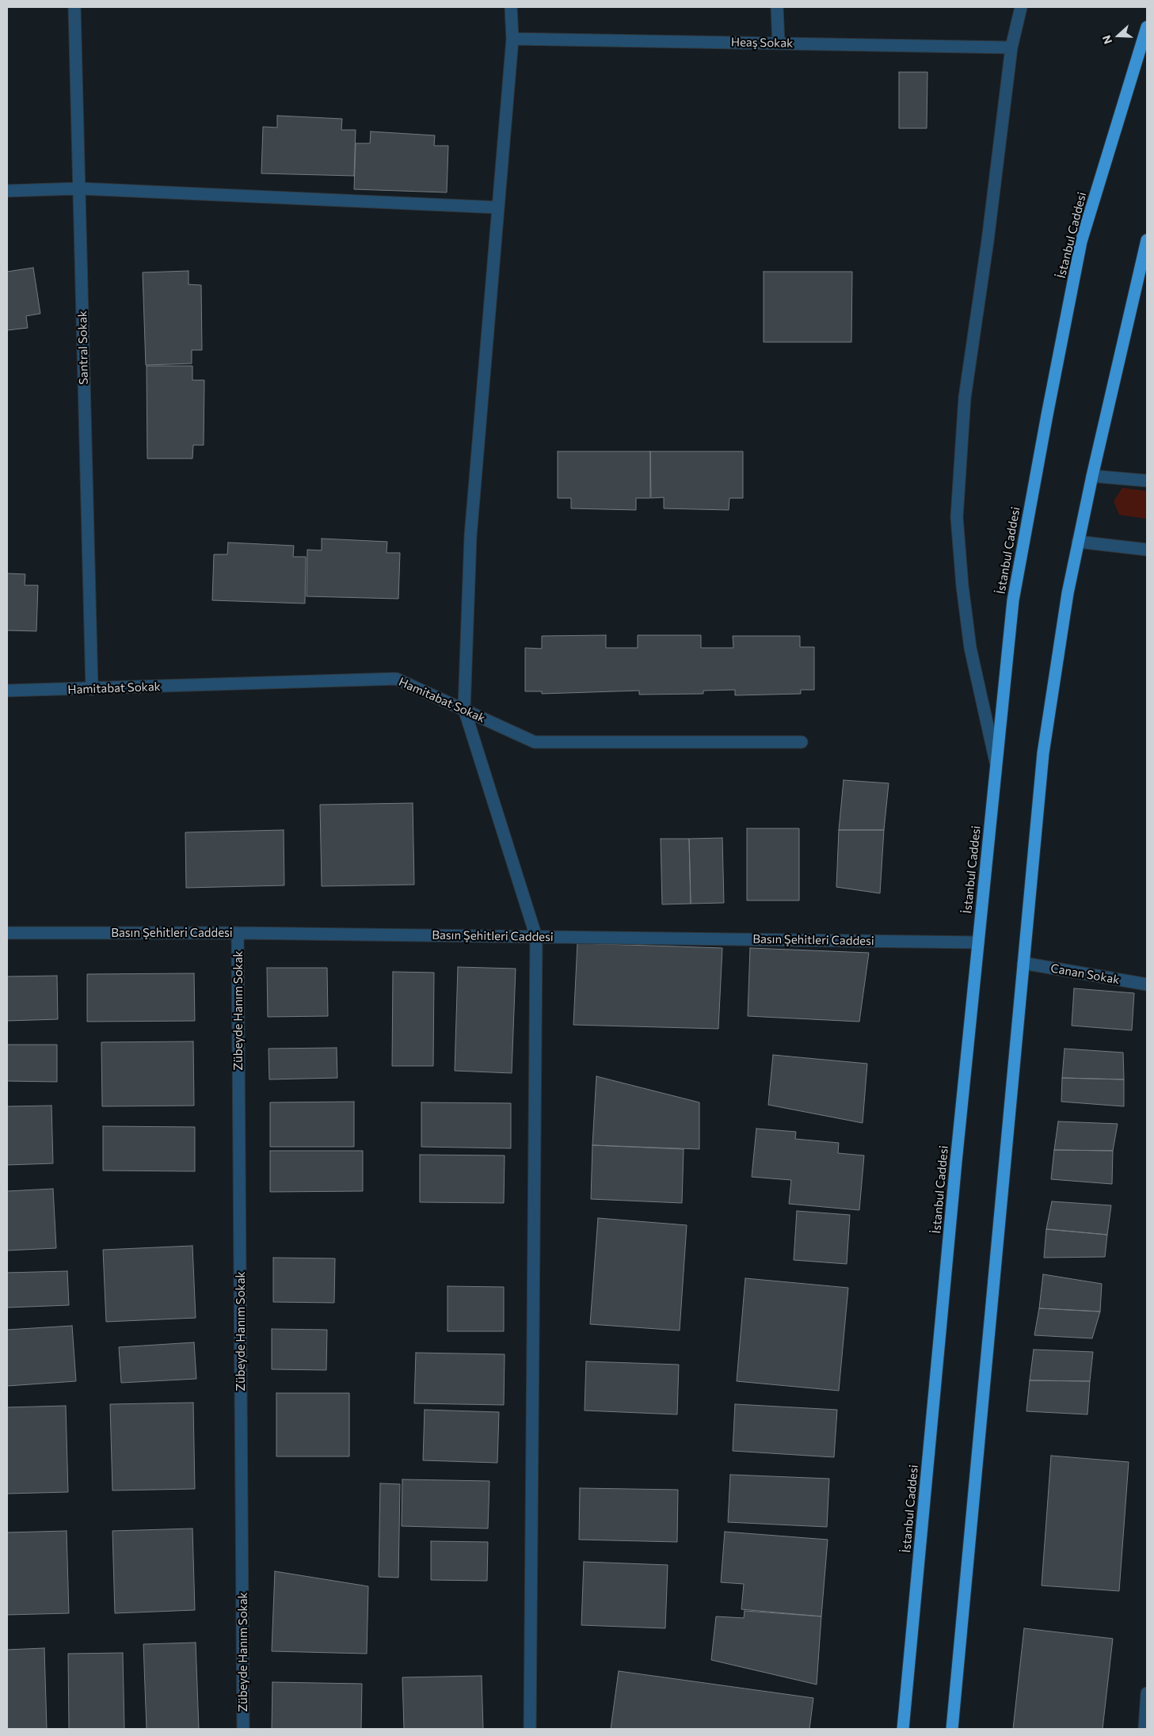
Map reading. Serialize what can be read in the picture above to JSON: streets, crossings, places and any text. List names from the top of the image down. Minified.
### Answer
{"streets":{"highway":["İstanbul Caddesi"],"street":["Heaş Sokak","Santral Sokak","Hamitabat Sokak","Basın Şehitleri Caddesi","Canan Sokak","Zübeyde Hanım Sokak"]},"crossings":[["İstanbul Caddesi","Basın Şehitleri Caddesi"],["Santral Sokak","Hamitabat Sokak"],["Basın Şehitleri Caddesi","Zübeyde Hanım Sokak"]],"north":"left"}
